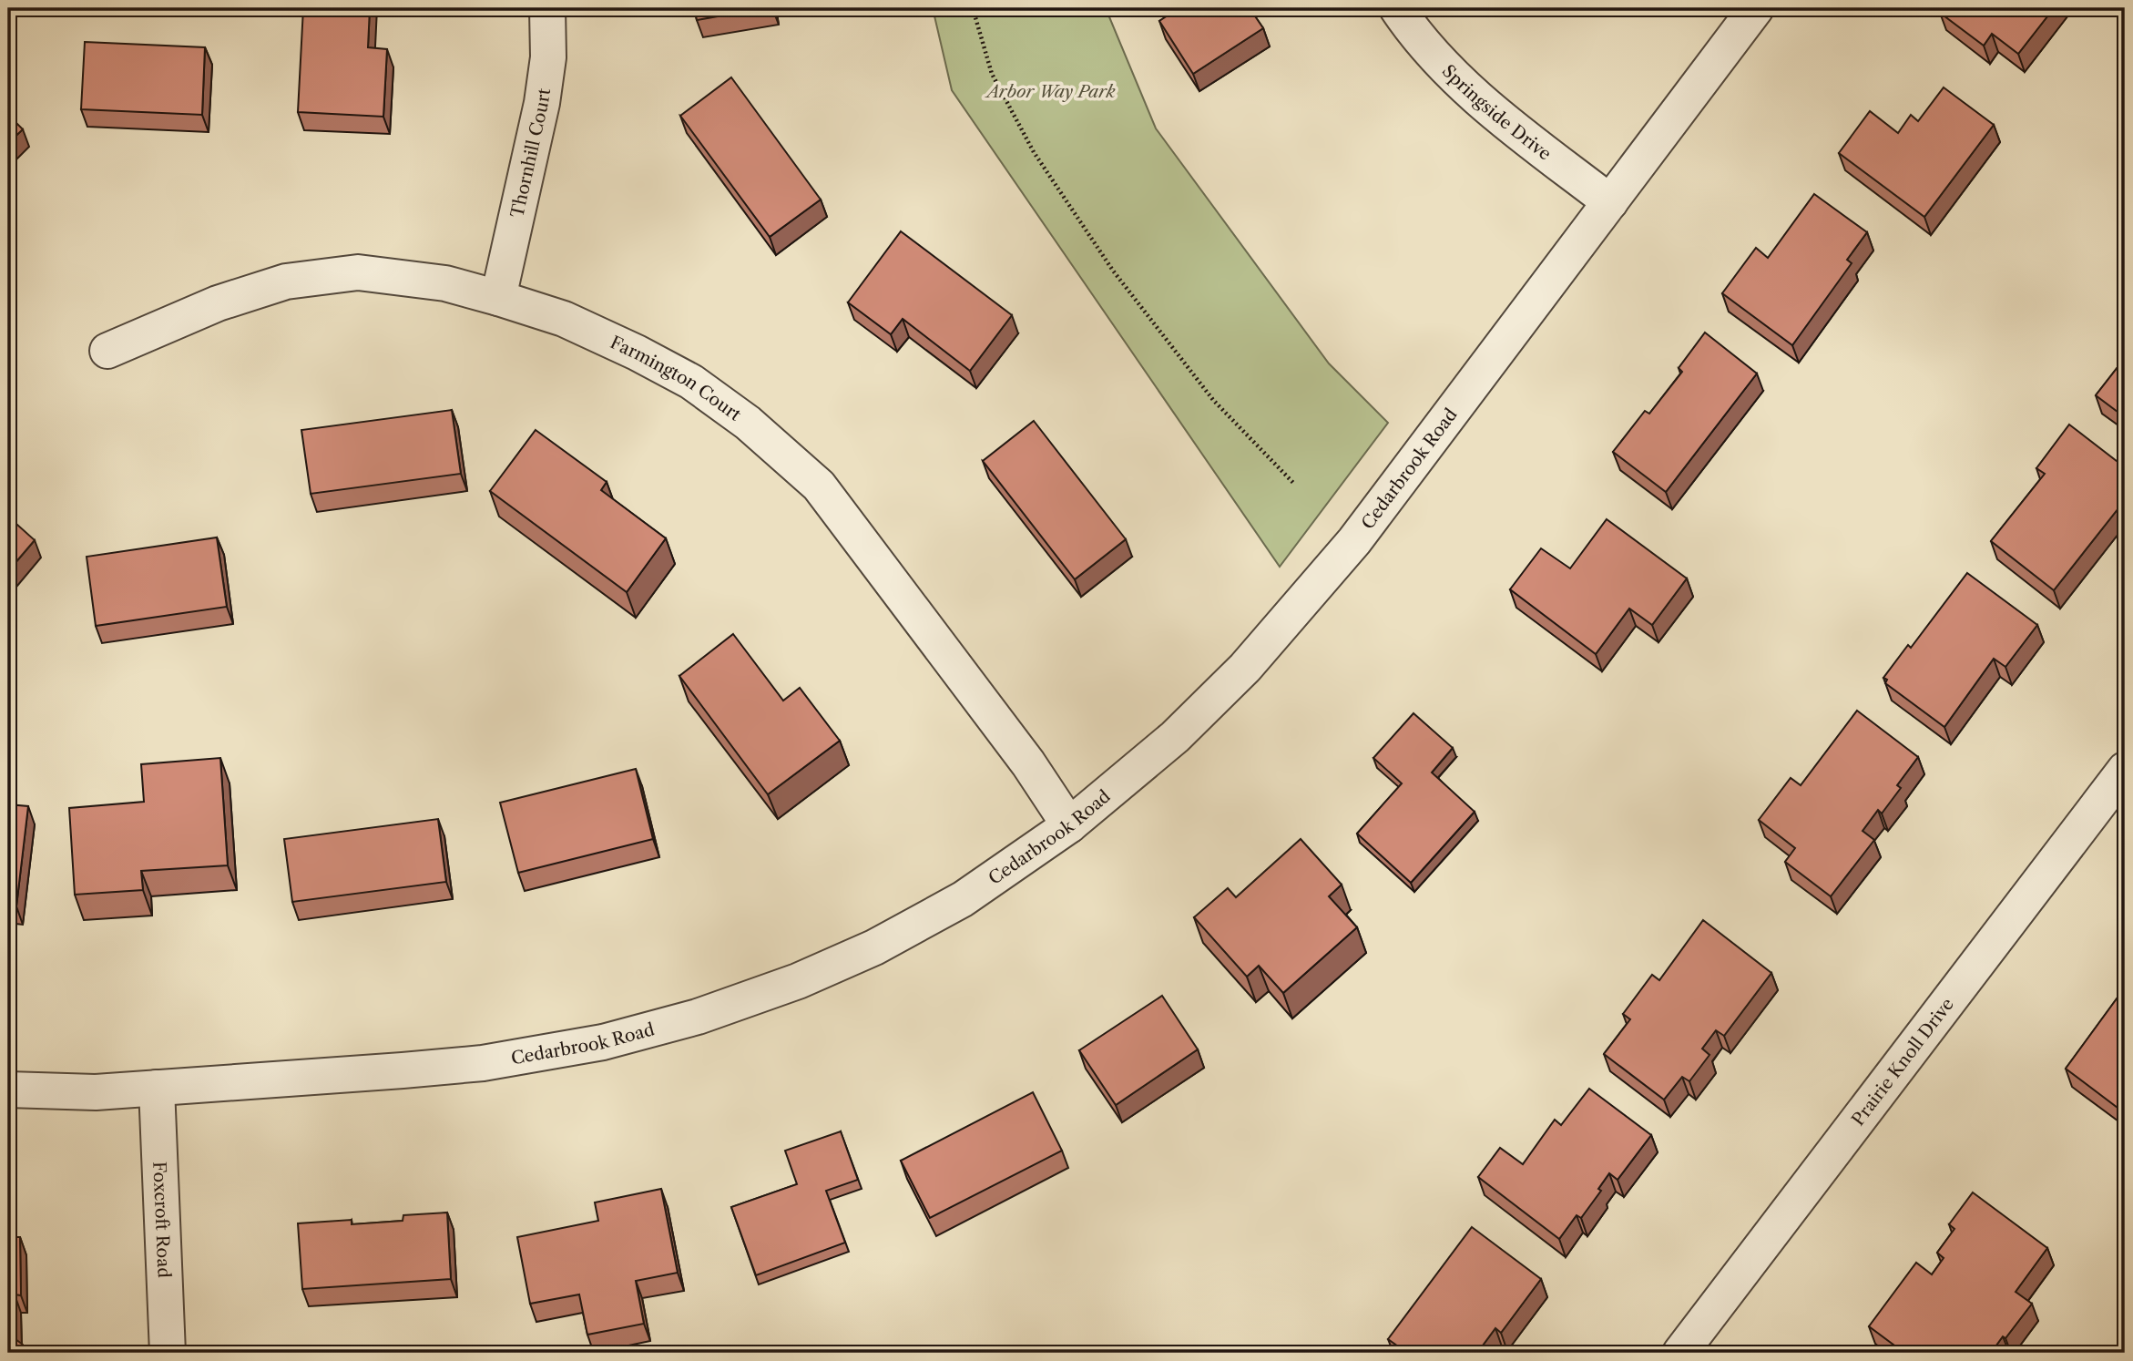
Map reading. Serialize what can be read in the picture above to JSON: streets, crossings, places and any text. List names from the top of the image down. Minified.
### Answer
{"streets":{"street":["Springside Drive","Thornhill Court","Farmington Court","Cedarbrook Road","Prairie Knoll Drive","Foxcroft Road"]},"crossings":[["Springside Drive","Cedarbrook Road"],["Thornhill Court","Farmington Court"],["Farmington Court","Cedarbrook Road"],["Cedarbrook Road","Foxcroft Road"]],"parks":["Arbor Way Park"]}
